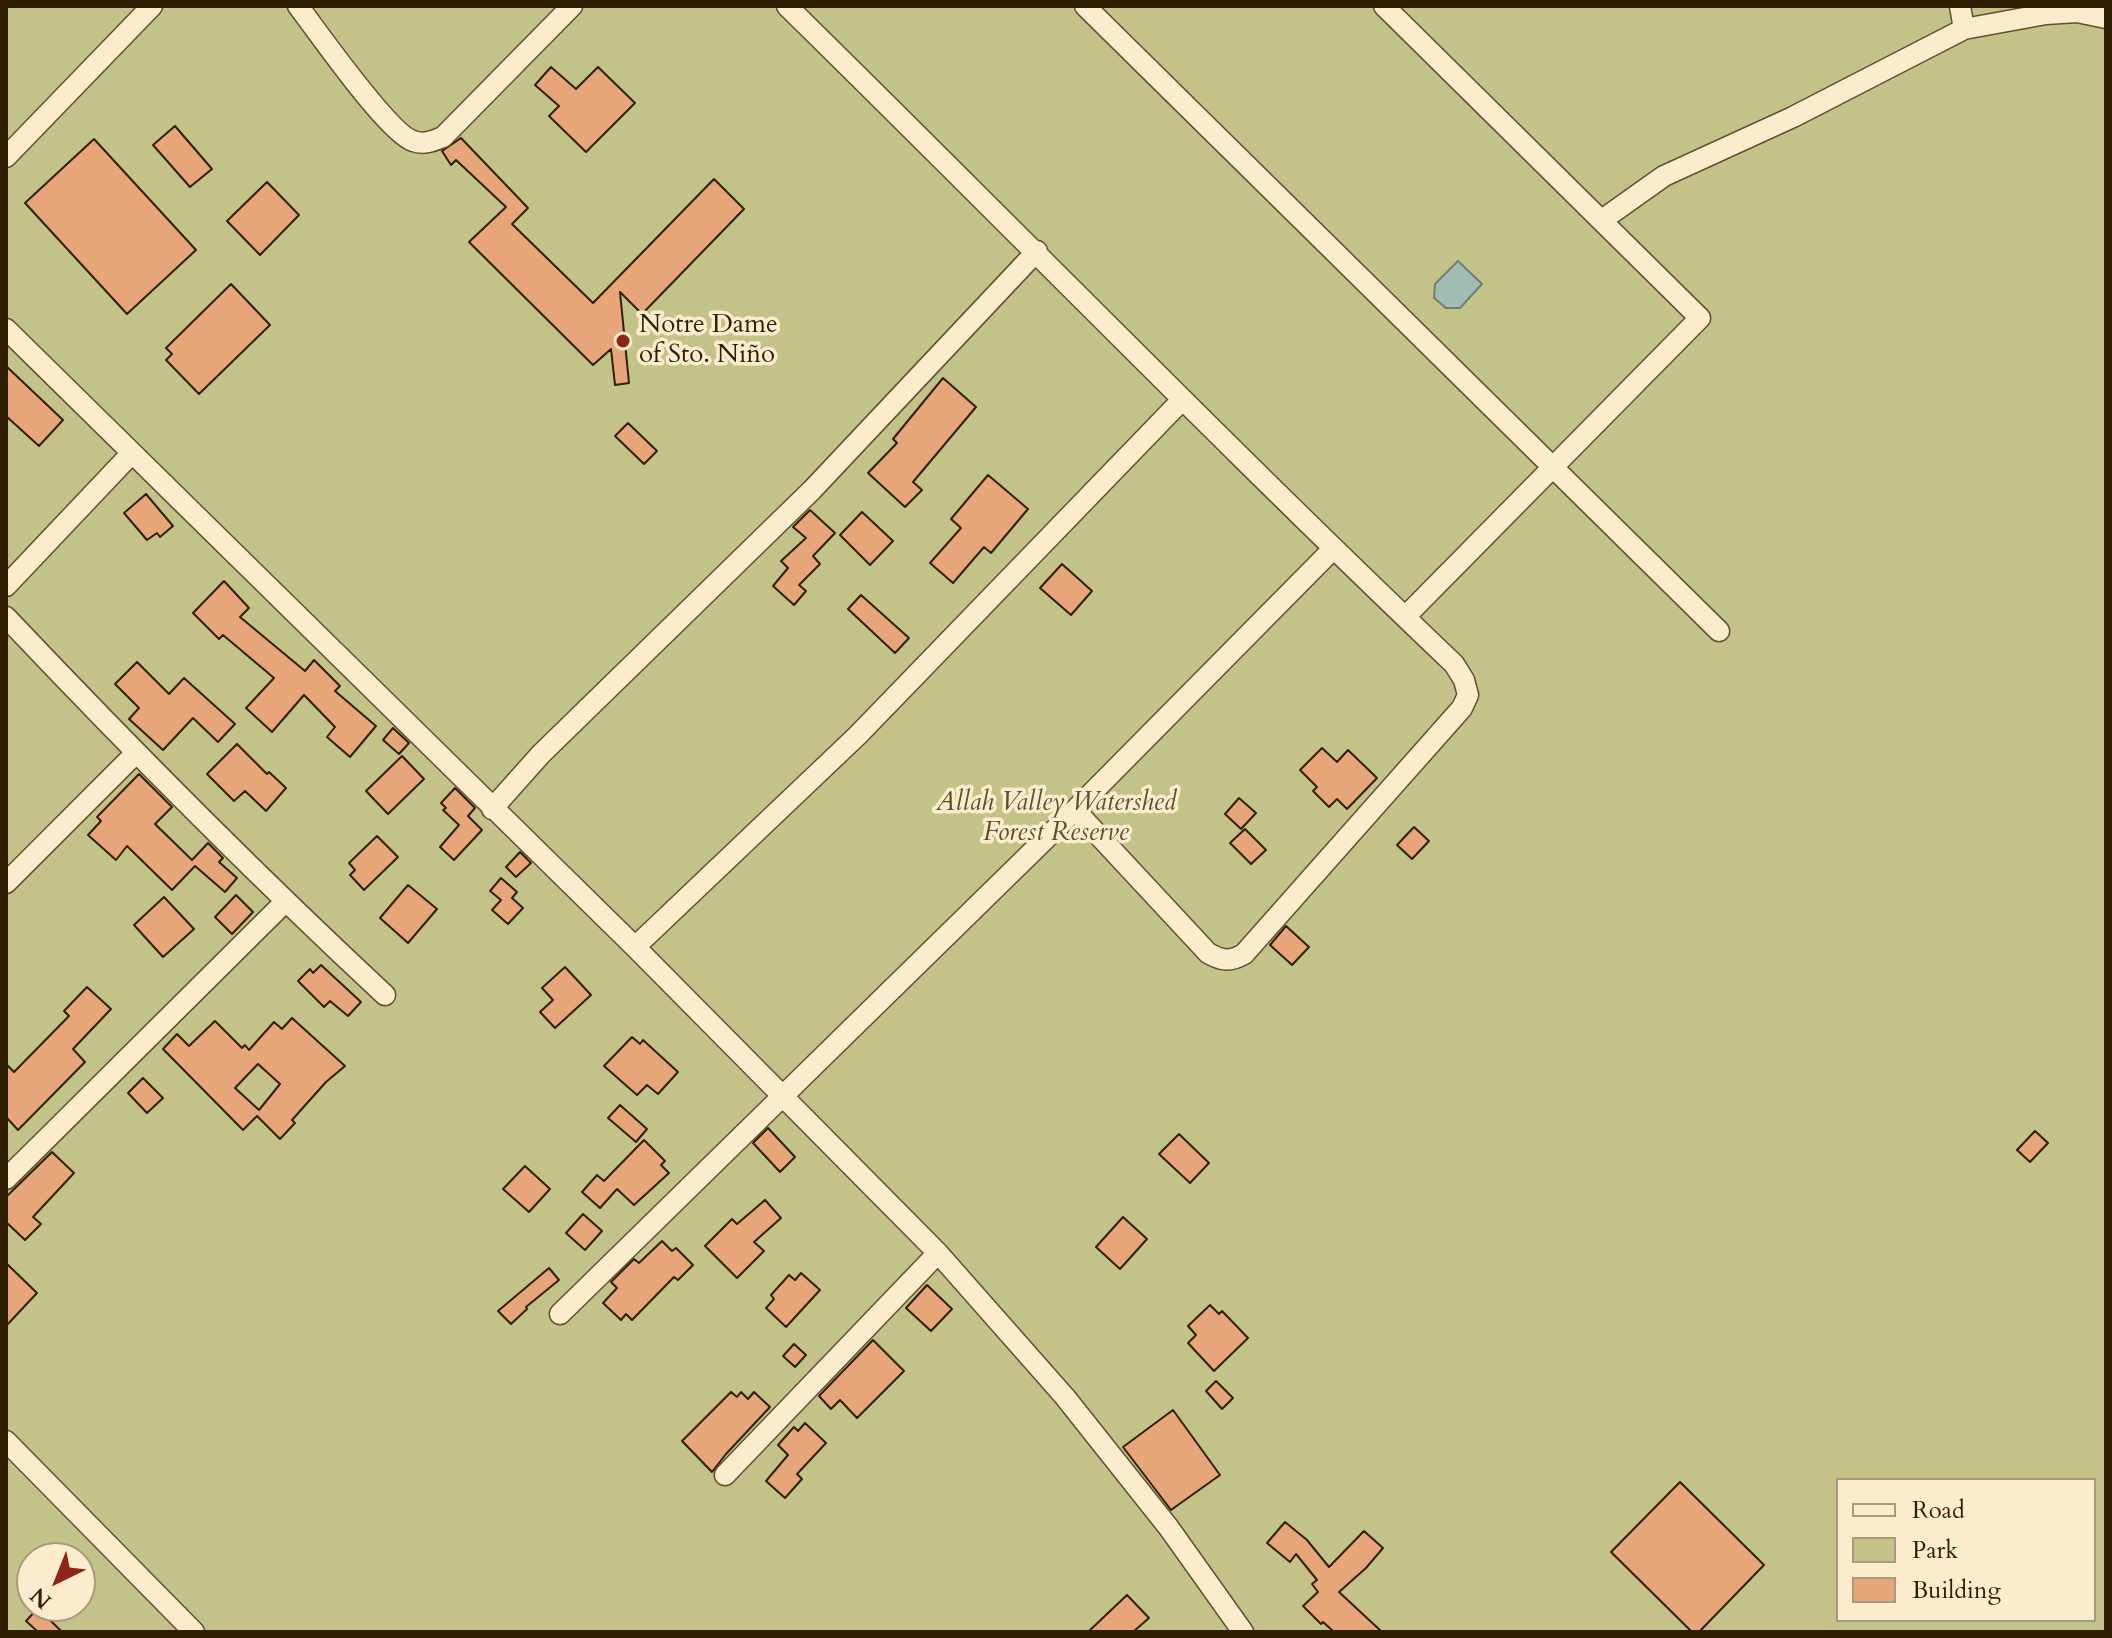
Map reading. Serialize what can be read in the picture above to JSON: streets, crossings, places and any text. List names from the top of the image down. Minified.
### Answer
{"parks":["Allah Valley Watershed Forest Reserve"],"places":["Notre Dame of Sto. Niño"],"legend":["Road","Park","Building"],"north":"bottom left"}
